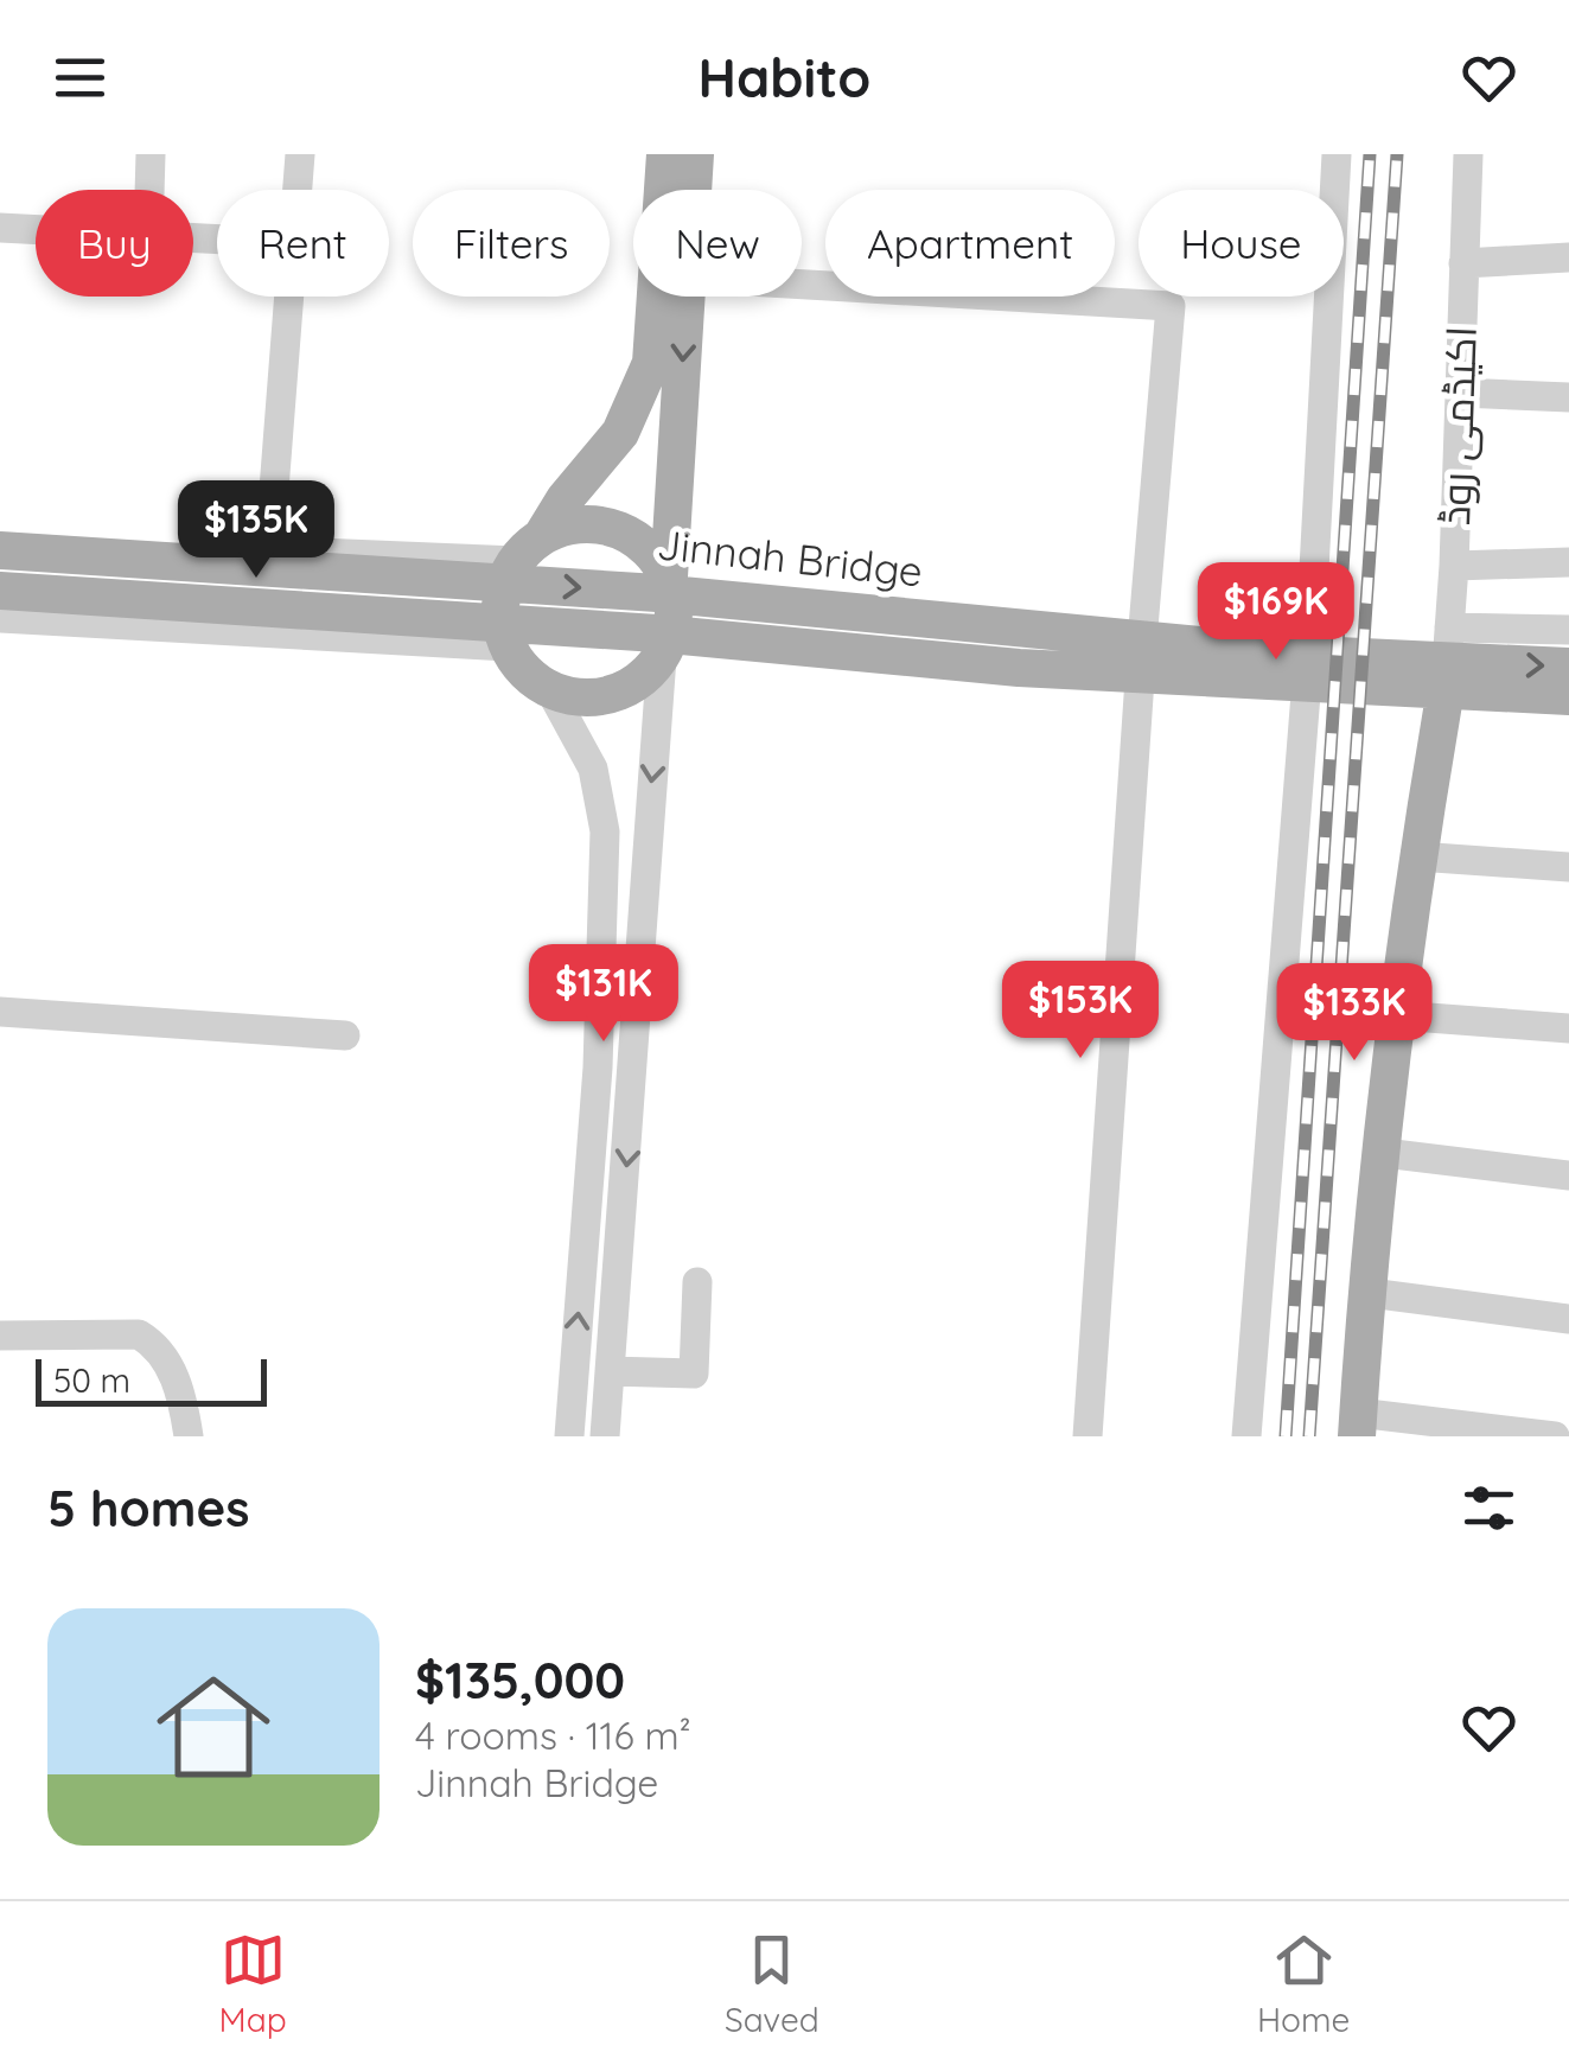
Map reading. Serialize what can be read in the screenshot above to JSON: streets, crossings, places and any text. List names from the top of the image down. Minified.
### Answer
{"streets":{"main road":["Jinnah Bridge"],"street":["اکیڈمی روڈ"]},"scale_bar":"50 m","page":{"header":"Habito","chip":["Buy","Rent","Filters","New","Apartment","House"],"price":["$135K","$169K","$131K","$153K","$133K"],"scale":"50 m","heading":"5 homes","list":[{"name":"$135,000","note":"4 rooms · 116 m² · Jinnah Bridge"}],"tabs":["Map","Saved","Home"]}}
